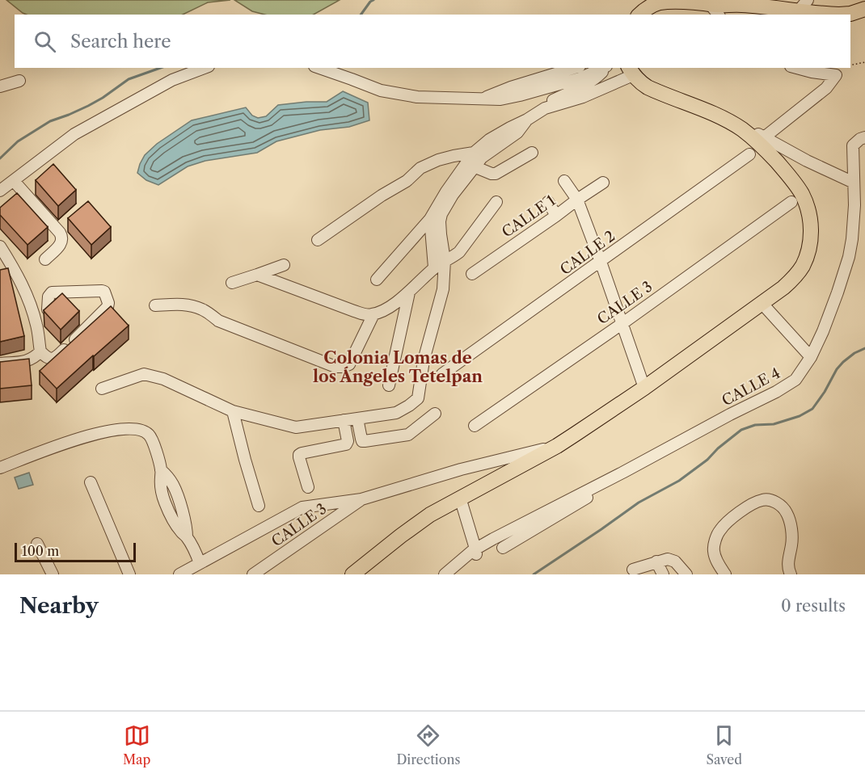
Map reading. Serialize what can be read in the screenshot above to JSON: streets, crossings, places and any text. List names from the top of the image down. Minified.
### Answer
{"streets":{"street":["CALLE 1","CALLE 2","CALLE 3","CALLE 4"]},"districts":["Colonia Lomas de los Ángeles Tetelpan"],"scale_bar":"100 m","page":{"search":"Search here","scale":"100 m","heading":["Nearby","0 results"],"nav":["Map","Directions","Saved"]}}
